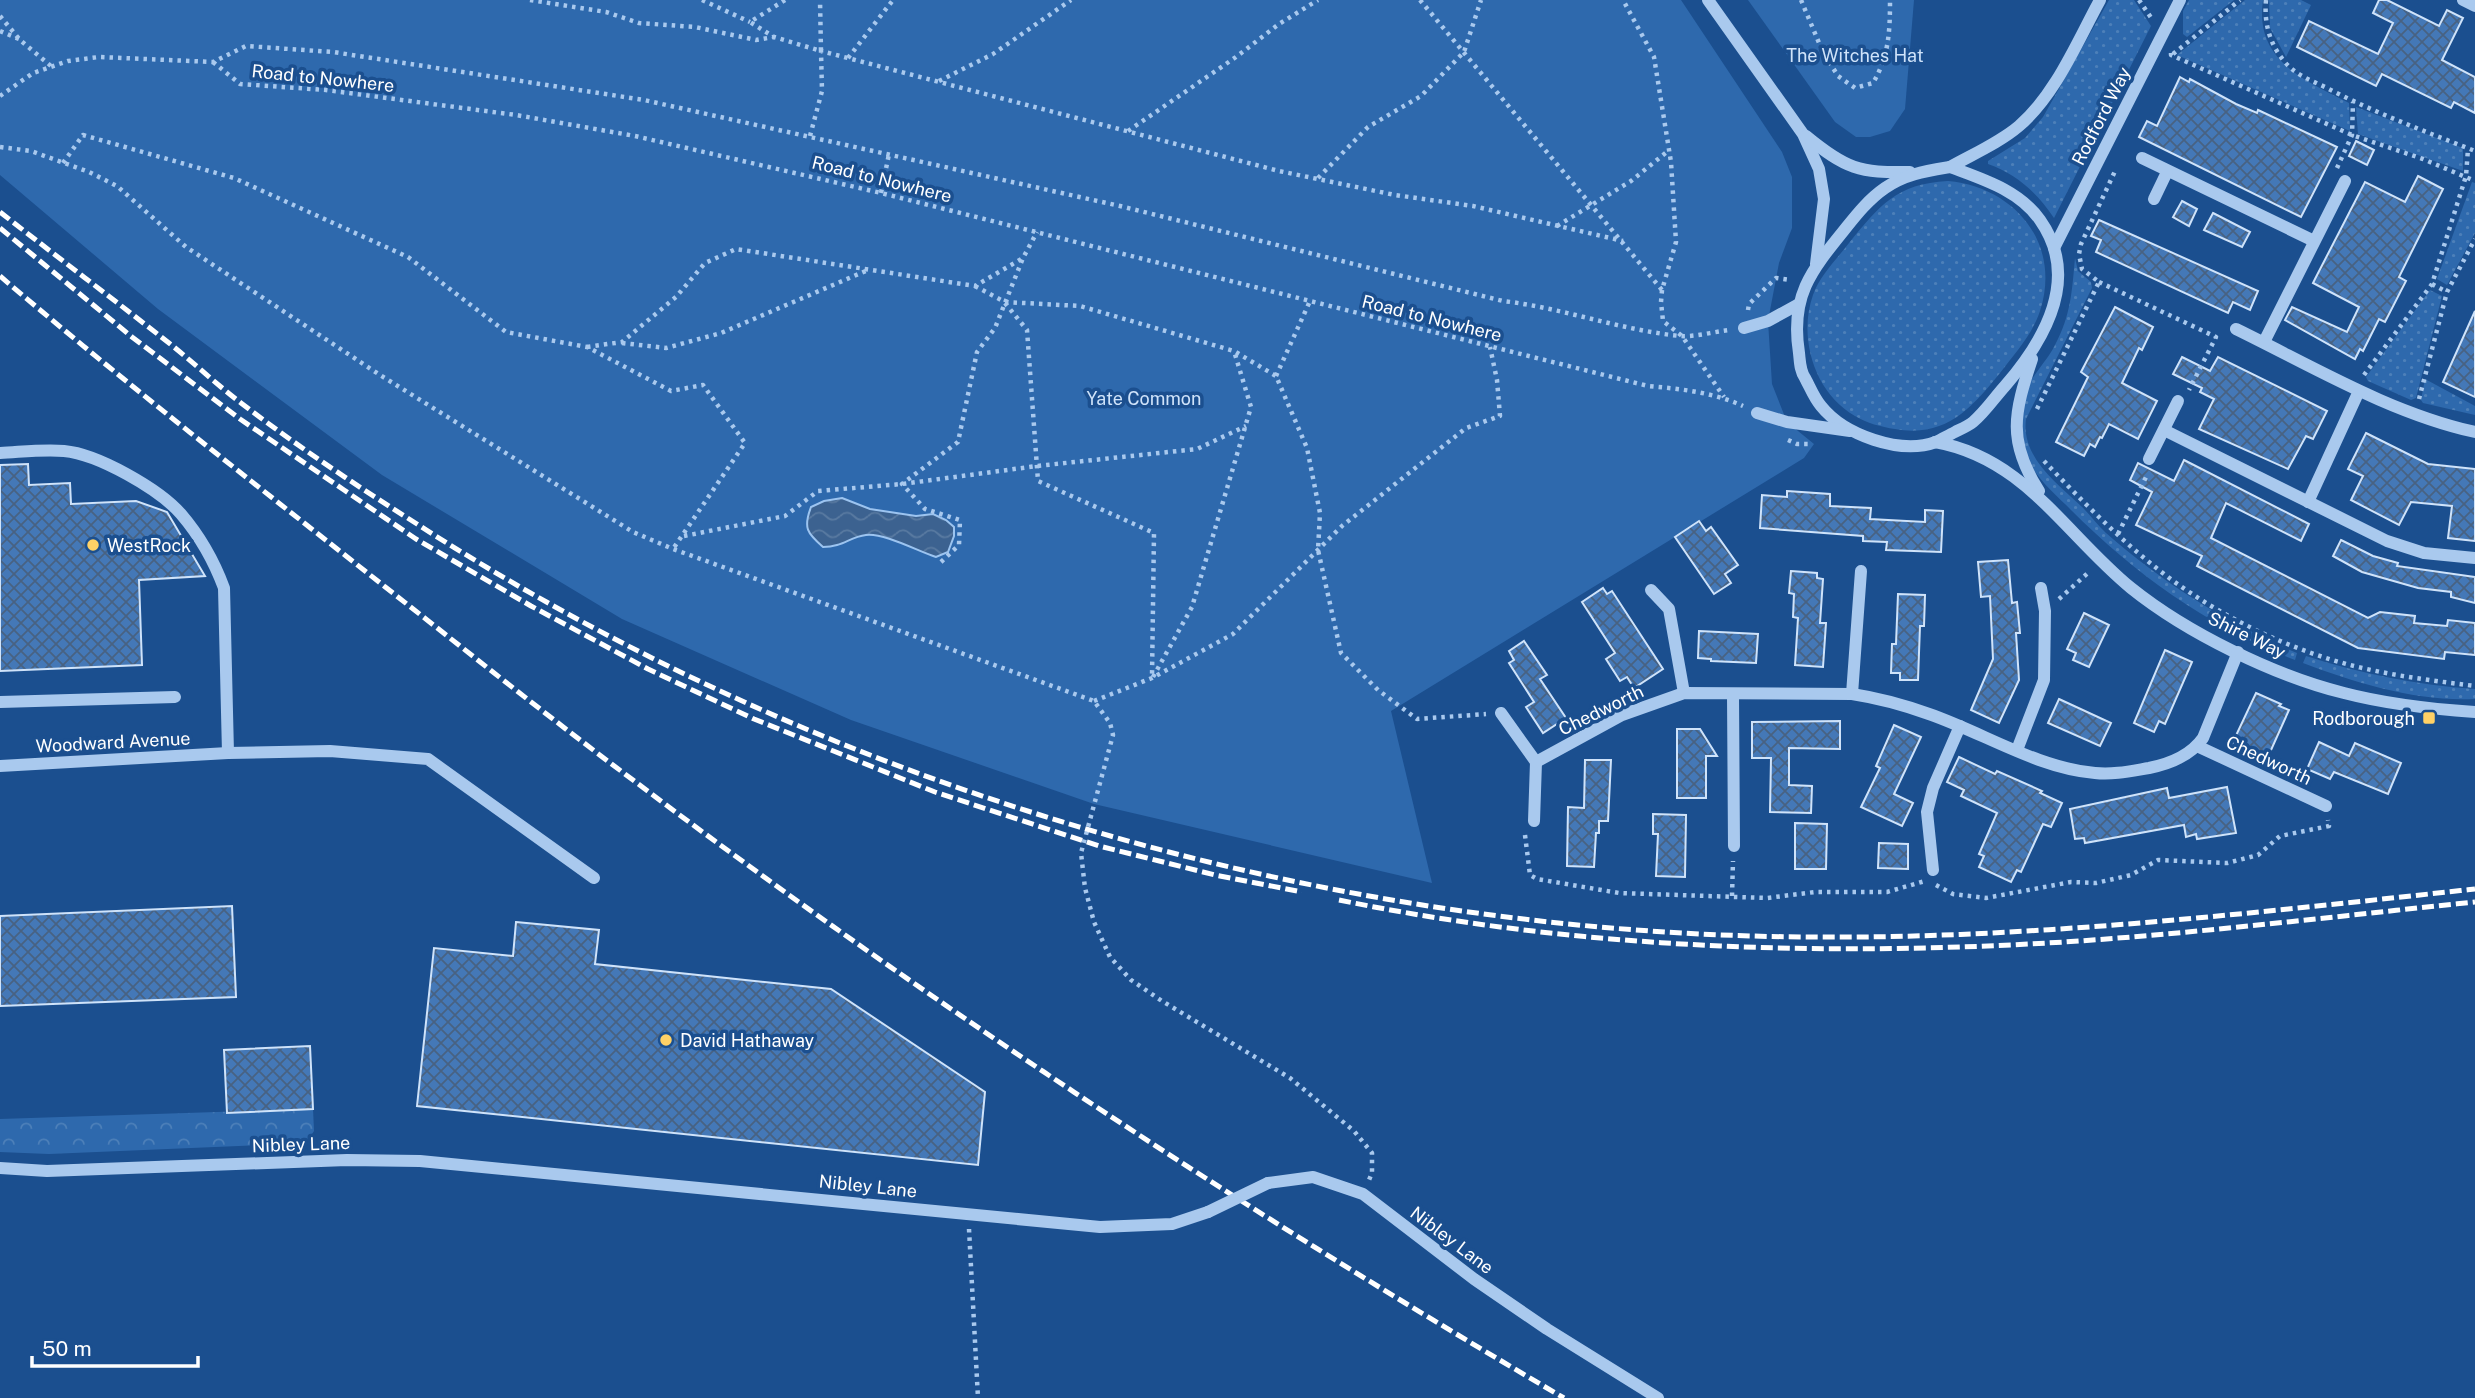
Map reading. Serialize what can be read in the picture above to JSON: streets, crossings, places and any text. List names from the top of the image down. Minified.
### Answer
{"streets":{"street":["Rodford Way","Shire Way","Chedworth","Woodward Avenue","Nibley Lane"],"path":["Road to Nowhere"]},"crossings":[["Shire Way","Chedworth"]],"parks":["The Witches Hat","Yate Common"],"places":{"other":["WestRock","David Hathaway"],"transit":["Rodborough"]},"scale_bar":"50 m"}
